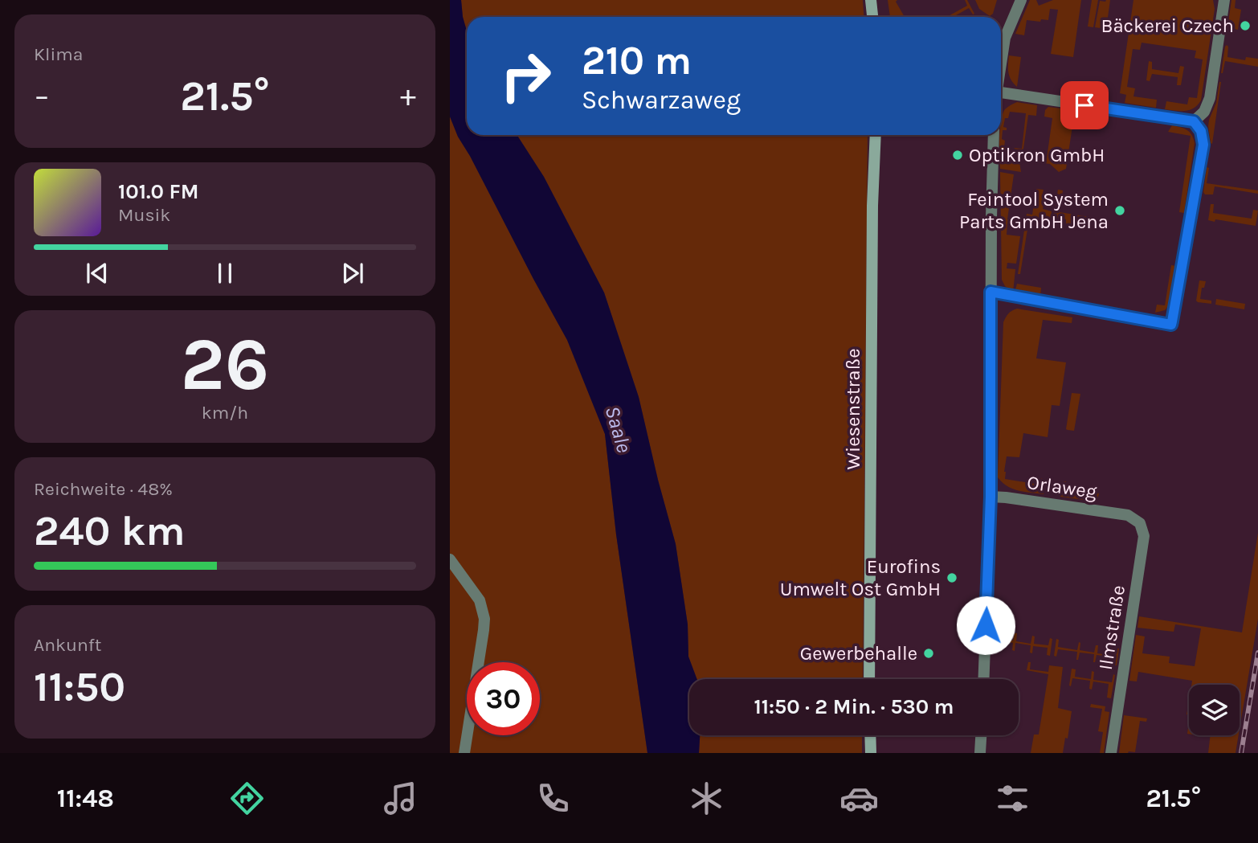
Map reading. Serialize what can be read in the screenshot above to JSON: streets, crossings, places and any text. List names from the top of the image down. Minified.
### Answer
{"streets":{"street":["Wiesenstraße","Orlaweg","Ilmstraße"]},"crossings":[["Orlaweg","Ilmstraße"]],"water":["Saale"],"places":["Bäckerei Czech","Optikron GmbH","Feintool System Parts GmbH Jena","Eurofins Umwelt Ost GmbH","Gewerbehalle"],"page":{"tile":["Klima",["26","km/h"],["Reichweite · 48%","240 km"],["Ankunft","11:50"]],"turn":["210 m","Schwarzaweg"],"heat":["−","21.5°","+"],"song":["101.0 FM","Musik"],"limit":"30","trip":"11:50 · 2 Min. · 530 m","tabs":["11:48","21.5°"]}}
